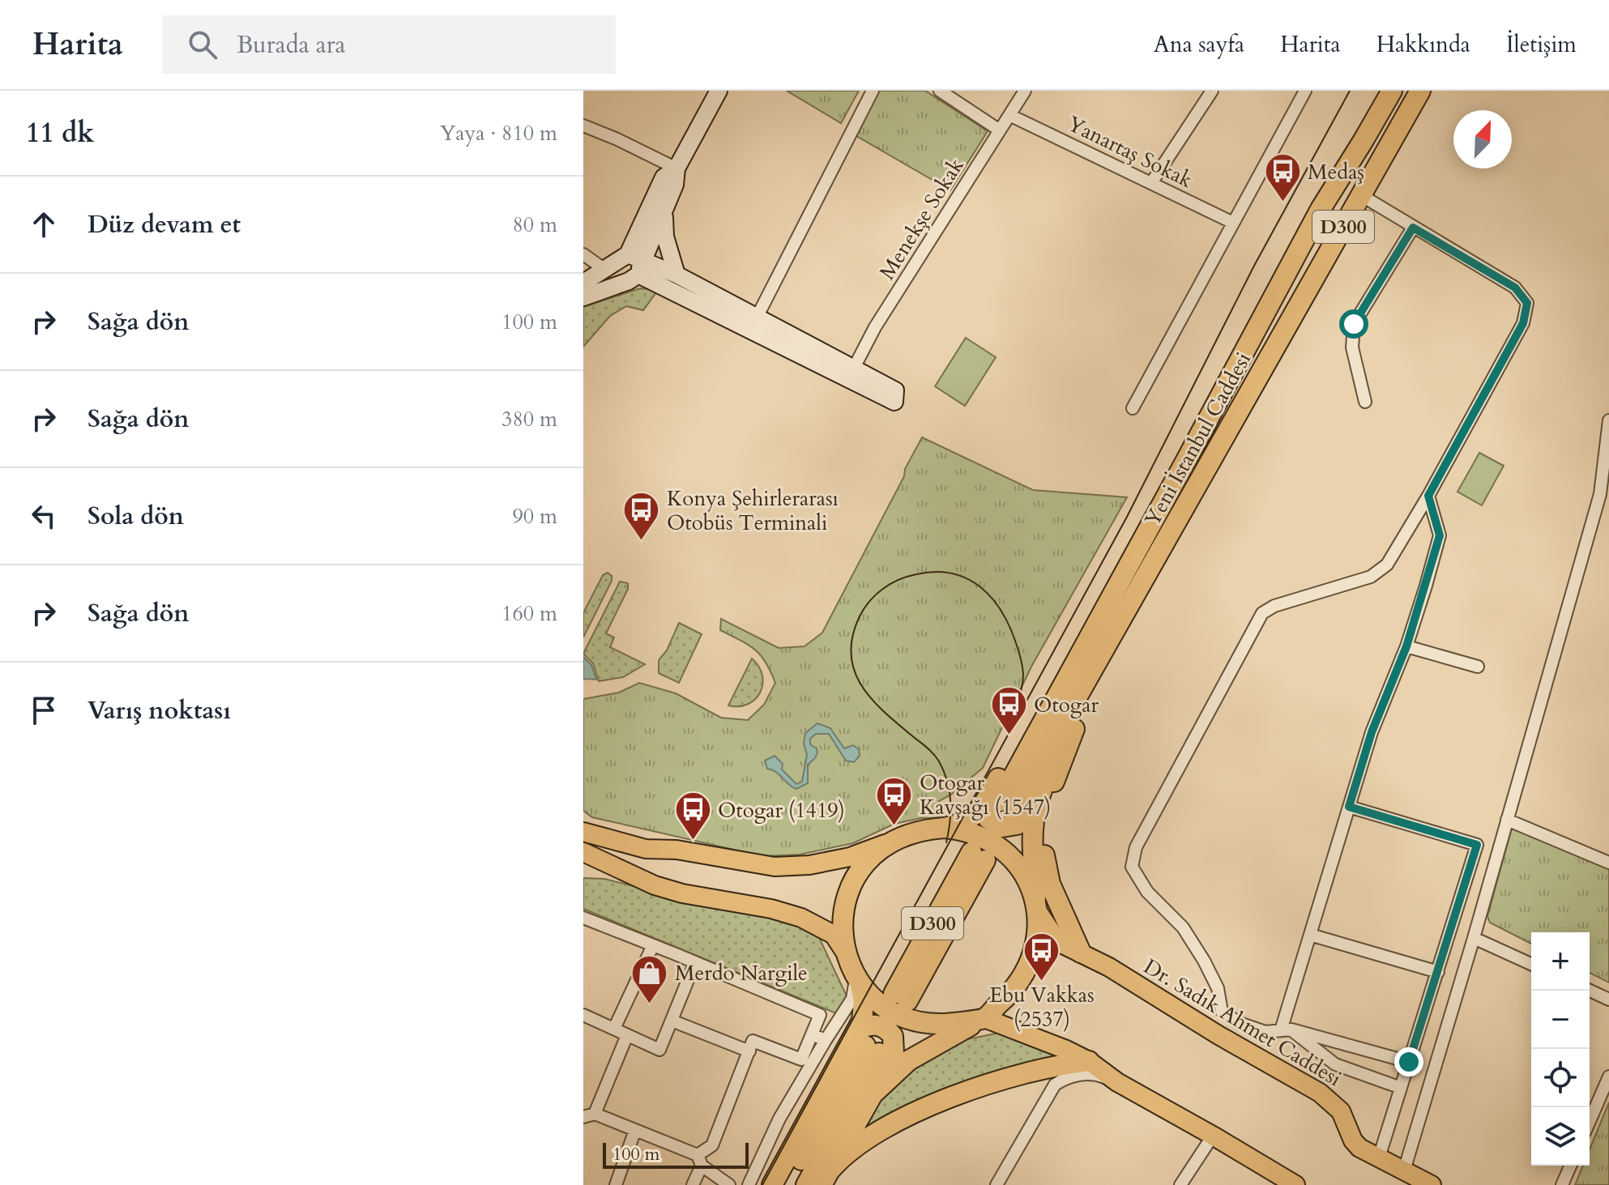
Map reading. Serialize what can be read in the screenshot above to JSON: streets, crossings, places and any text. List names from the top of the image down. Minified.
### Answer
{"streets":{"highway":["D300","Yeni İstanbul Caddesi"],"main road":["Dr. Sadık Ahmet Caddesi"],"street":["Yanartaş Sokak","Menekşe Sokak"]},"crossings":[["Yanartaş Sokak","Menekşe Sokak"]],"places":{"bus stop":["Medaş","Konya Şehirlerarası Otobüs Terminali","Otogar","Otogar Kavşağı (1547)","Otogar (1419)","Ebu Vakkas (2537)"],"shop":["Merdo Nargile"]},"scale_bar":"100 m","north":"top right","page":{"header":"Harita","search":"Burada ara","nav":["Ana sayfa","Harita","Hakkında","İletişim"],"heading":["11 dk","Yaya · 810 m"],"list":[["Düz devam et","80 m"],["Sağa dön","100 m"],["Sağa dön","380 m"],["Sola dön","90 m"],["Sağa dön","160 m"],"Varış noktası"],"map_buttons":["+","−"],"scale":"100 m"}}
